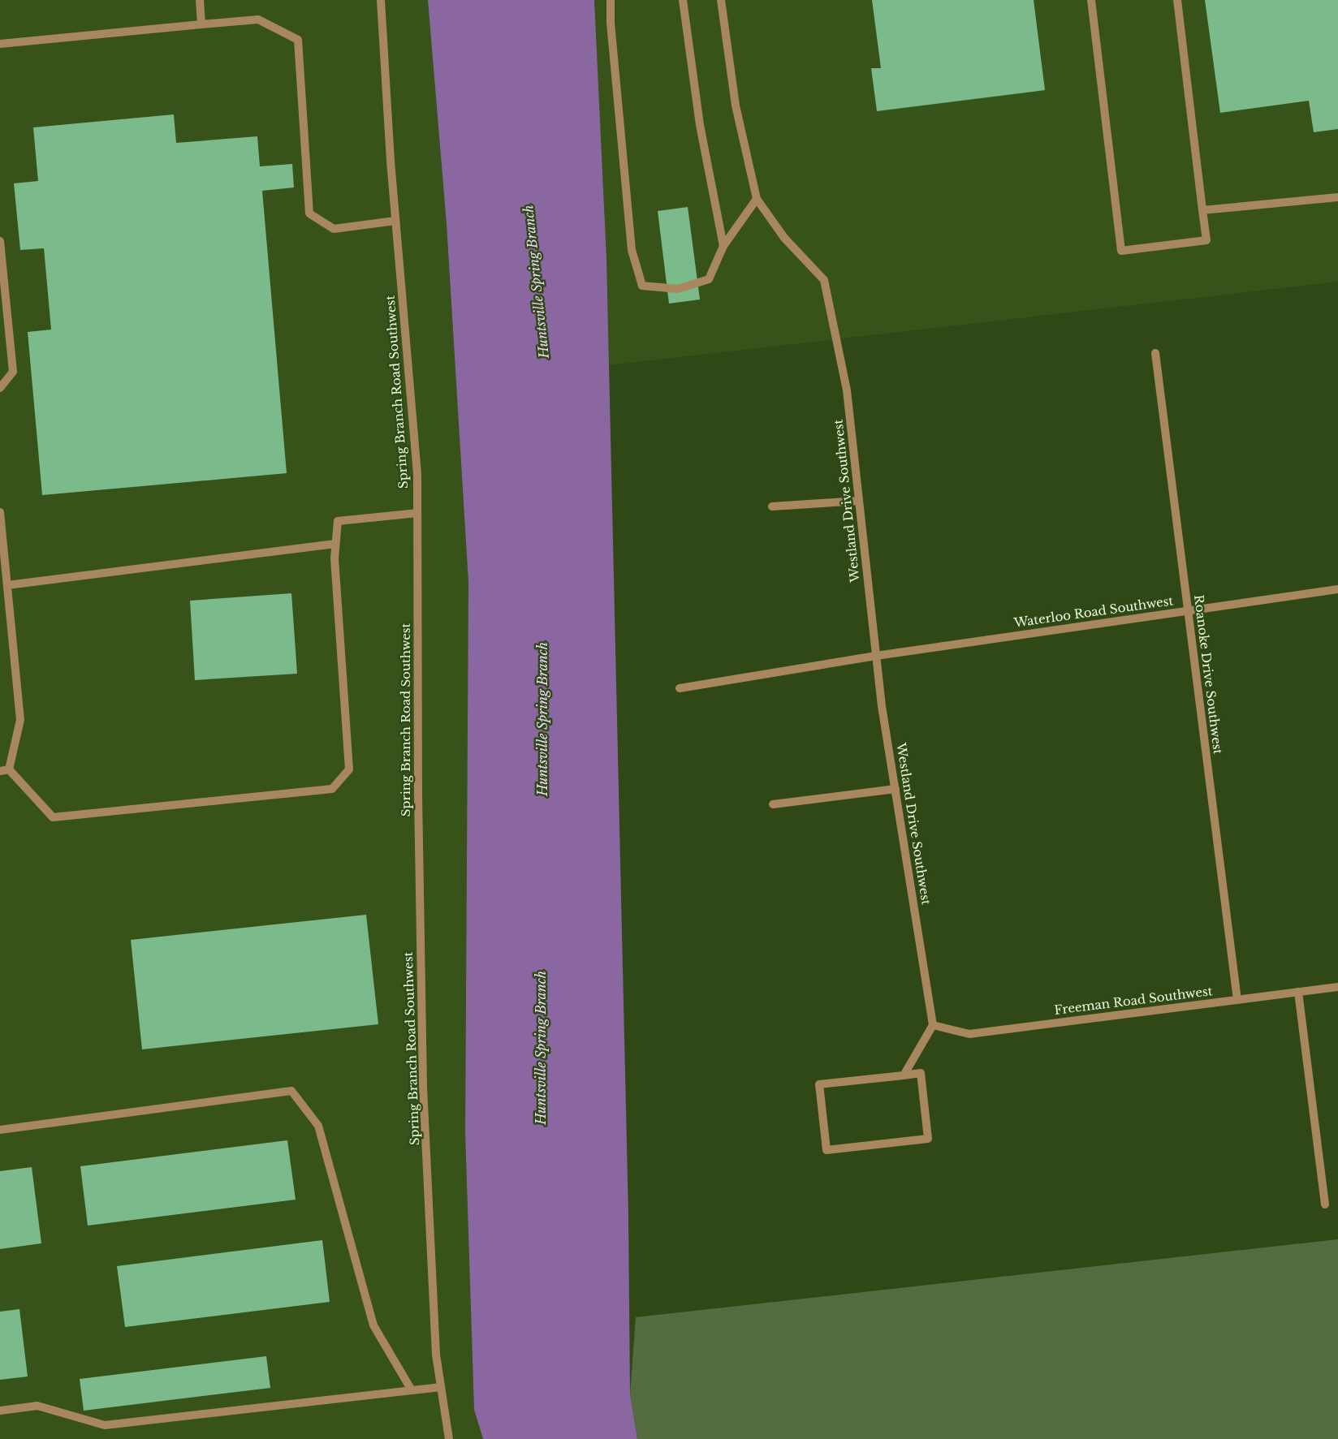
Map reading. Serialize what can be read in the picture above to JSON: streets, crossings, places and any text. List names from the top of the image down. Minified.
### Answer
{"streets":{"street":["Spring Branch Road Southwest","Westland Drive Southwest","Waterloo Road Southwest","Roanoke Drive Southwest","Freeman Road Southwest"]},"crossings":[["Westland Drive Southwest","Waterloo Road Southwest"],["Westland Drive Southwest","Freeman Road Southwest"],["Waterloo Road Southwest","Roanoke Drive Southwest"],["Roanoke Drive Southwest","Freeman Road Southwest"]],"water":["Huntsville Spring Branch"]}
